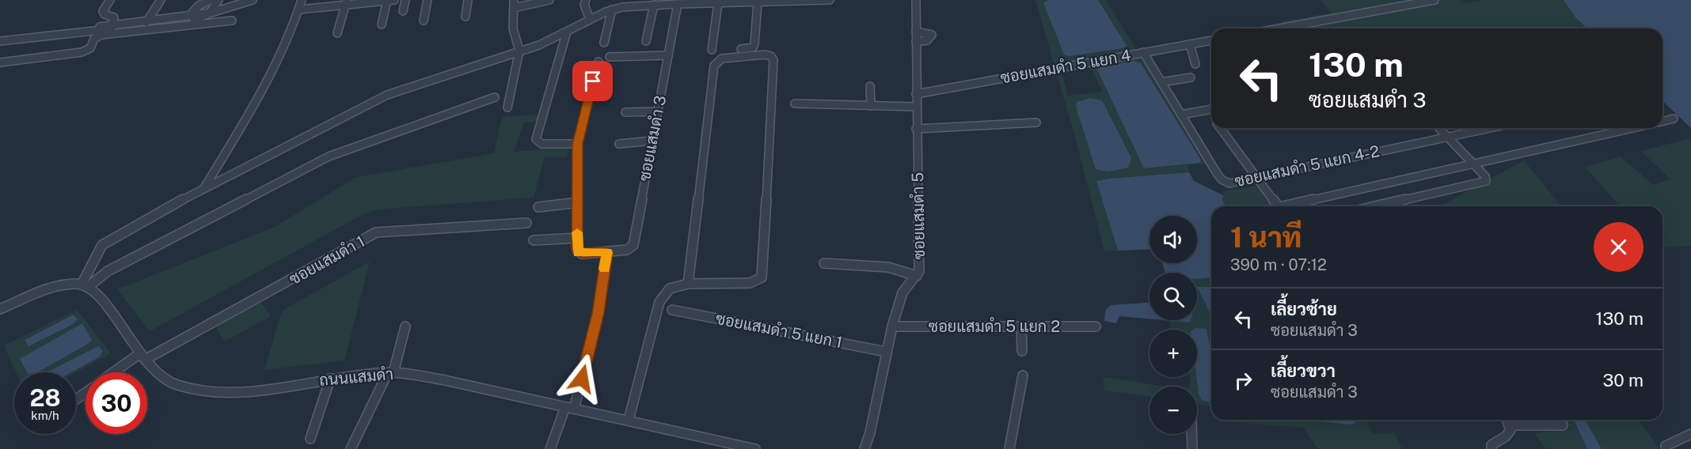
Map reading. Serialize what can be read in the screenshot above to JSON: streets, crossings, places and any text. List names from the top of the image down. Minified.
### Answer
{"streets":{"street":["ซอยแสมดำ 5 แยก 4","ซอยแสมดำ 3","ซอยแสมดำ 5 แยก 4-2","ซอยแสมดำ 5","ซอยแสมดำ 1","ซอยแสมดำ 5 แยก 2","ซอยแสมดำ 5 แยก 1","ถนนแสมดำ"]},"crossings":[["ซอยแสมดำ 5 แยก 4","ซอยแสมดำ 5 แยก 4-2"],["ซอยแสมดำ 5 แยก 4","ซอยแสมดำ 5"],["ซอยแสมดำ 5","ซอยแสมดำ 5 แยก 2"],["ซอยแสมดำ 5","ซอยแสมดำ 5 แยก 1"],["ซอยแสมดำ 1","ถนนแสมดำ"]],"page":{"turn":["130 m","ซอยแสมดำ 3"],"heading":["1 นาที","390 m · 07:12"],"map_buttons":["+","−"],"list":[{"name":"เลี้ยวซ้าย","note":"ซอยแสมดำ 3","value":"130 m"},{"name":"เลี้ยวขวา","note":"ซอยแสมดำ 3","value":"30 m"}],"speed":"28 km/h","limit":"30"}}
